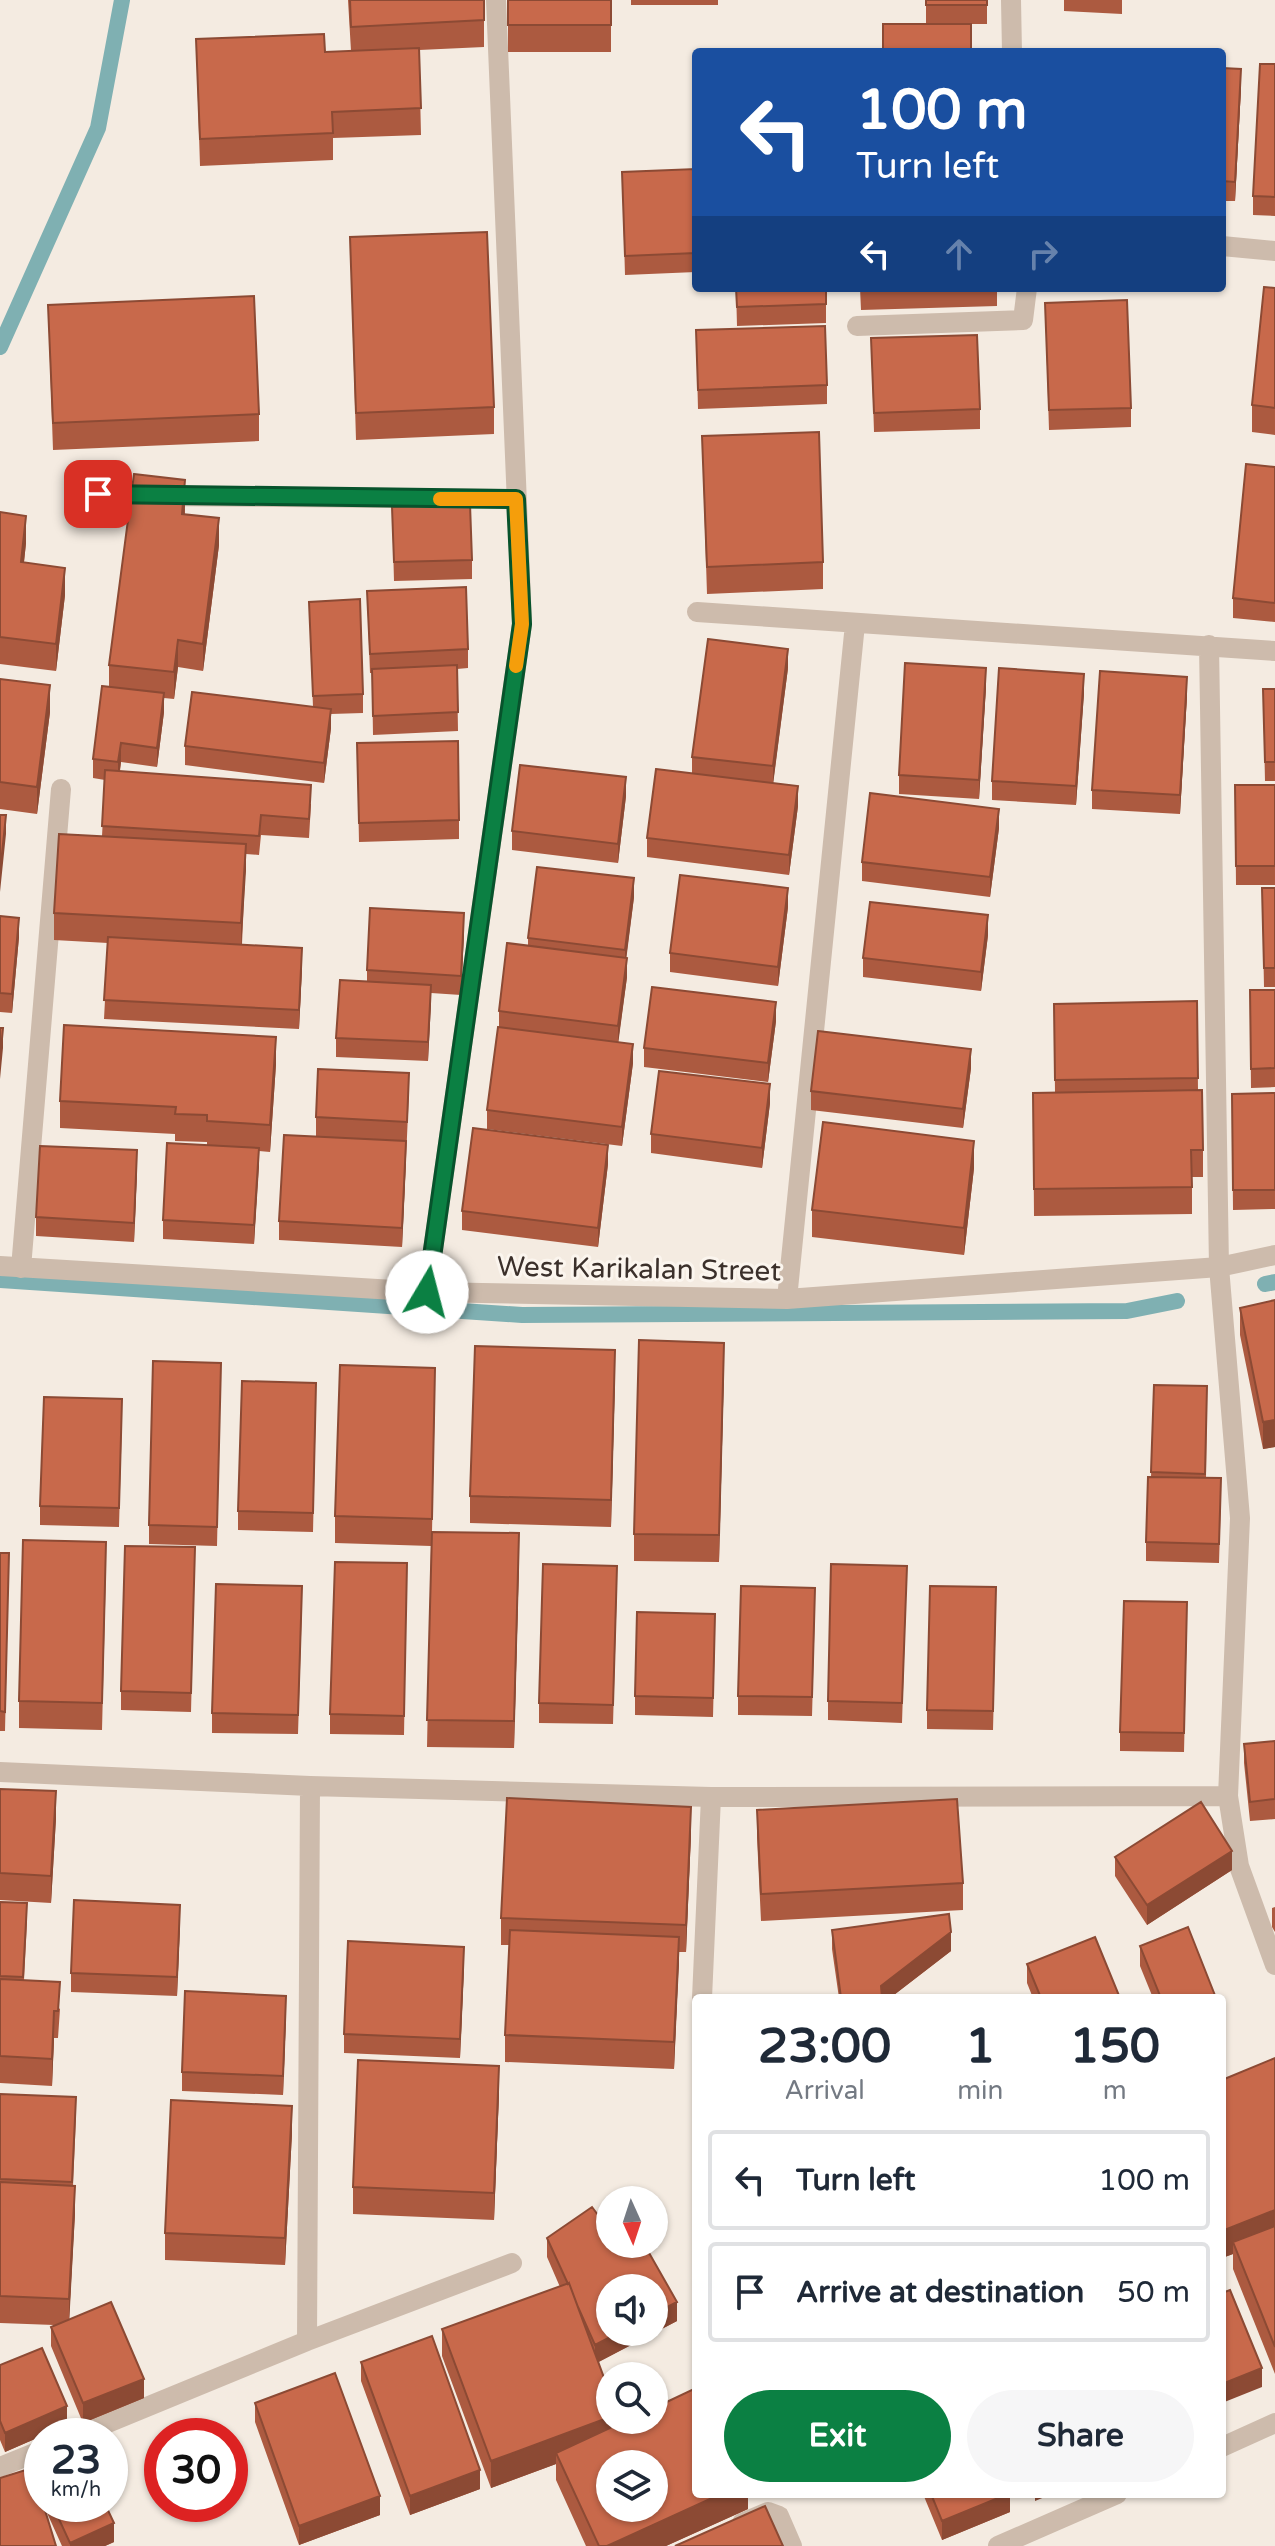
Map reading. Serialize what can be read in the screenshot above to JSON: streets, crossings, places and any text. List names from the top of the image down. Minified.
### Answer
{"streets":{"street":["West Karikalan Street"]},"north":"bottom","page":{"turn":["100 m","Turn left"],"eta":["23:00","Arrival","1","min","150","m"],"list":[{"name":"Turn left","value":"100 m"},{"name":"Arrive at destination","value":"50 m"}],"buttons":["Exit","Share"],"speed":"23 km/h","limit":"30"}}
